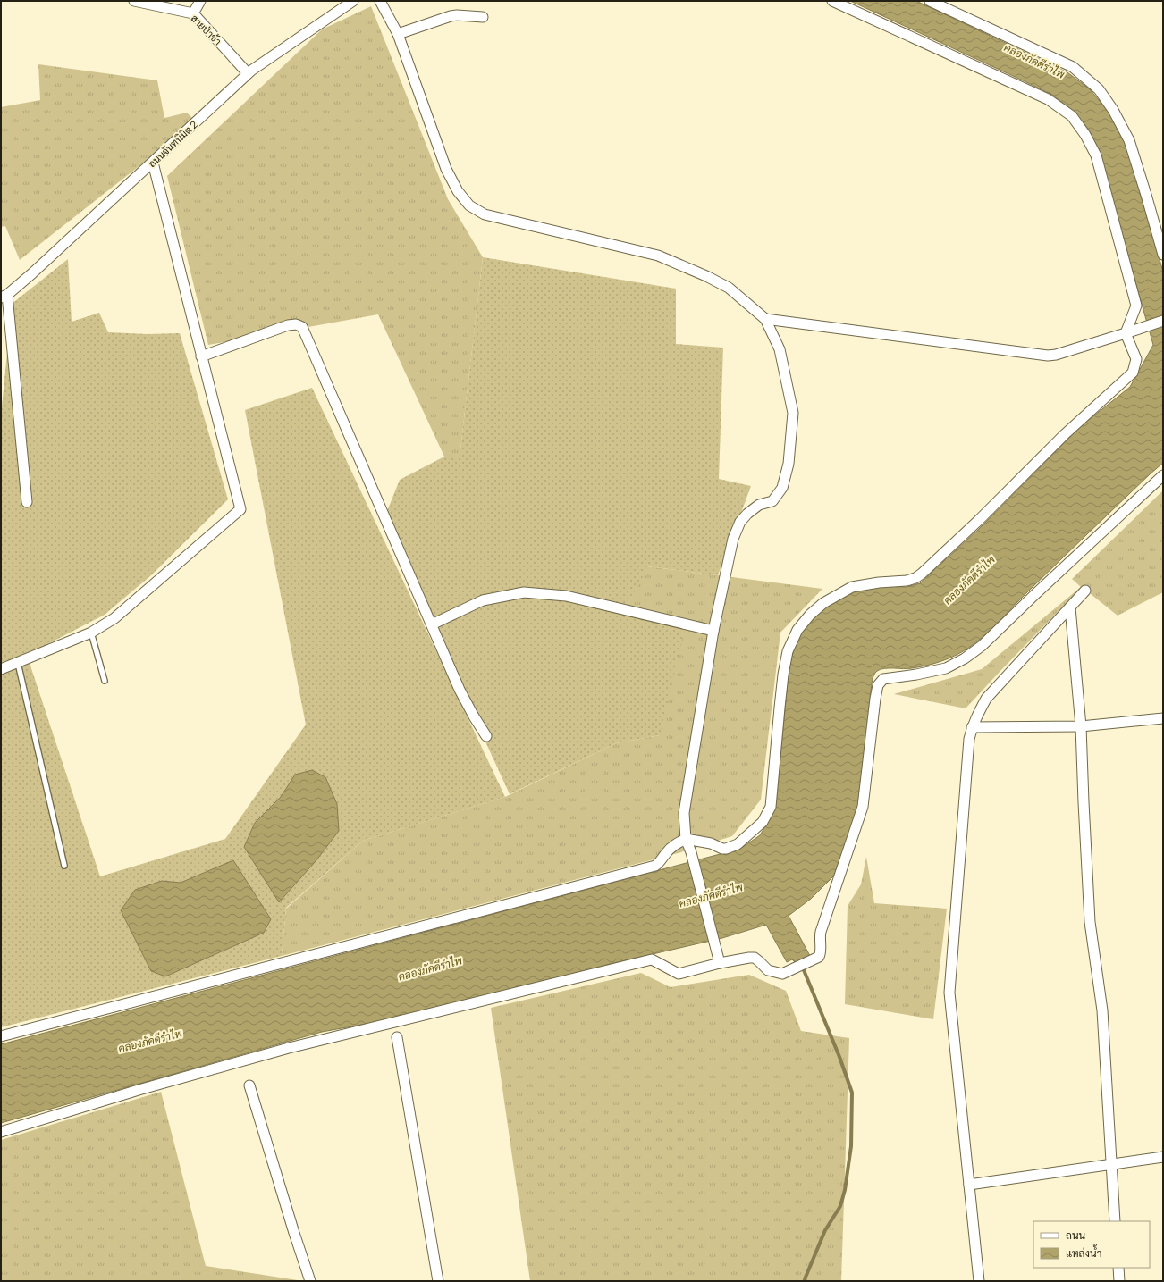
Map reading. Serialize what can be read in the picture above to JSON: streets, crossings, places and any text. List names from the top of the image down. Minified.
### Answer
{"streets":{"street":["สายป่าช้า","ถนนจันทนิมิต 2"]},"crossings":[["สายป่าช้า","ถนนจันทนิมิต 2"]],"water":["คลองภัคดีรำไพ"],"legend":["ถนน","แหล่งน้ำ"]}
